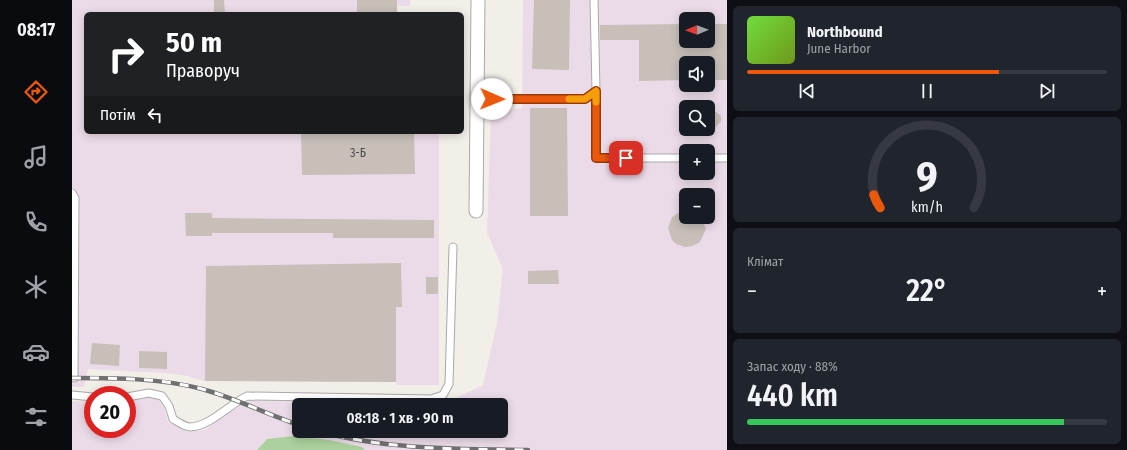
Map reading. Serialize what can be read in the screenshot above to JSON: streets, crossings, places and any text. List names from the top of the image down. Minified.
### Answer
{"house_numbers":["3-Б"],"north":"left","page":{"tabs":"08:17","map_buttons":["+","−"],"turn":["50 m","Праворуч"],"song":["Northbound","June Harbor"],"then":"Потім","tile":["Клімат",["Запас ходу · 88%","440 km"]],"heat":["−","22°","+"],"limit":"20","trip":"08:18 · 1 хв · 90 m","gauge":["9","km/h"]}}
